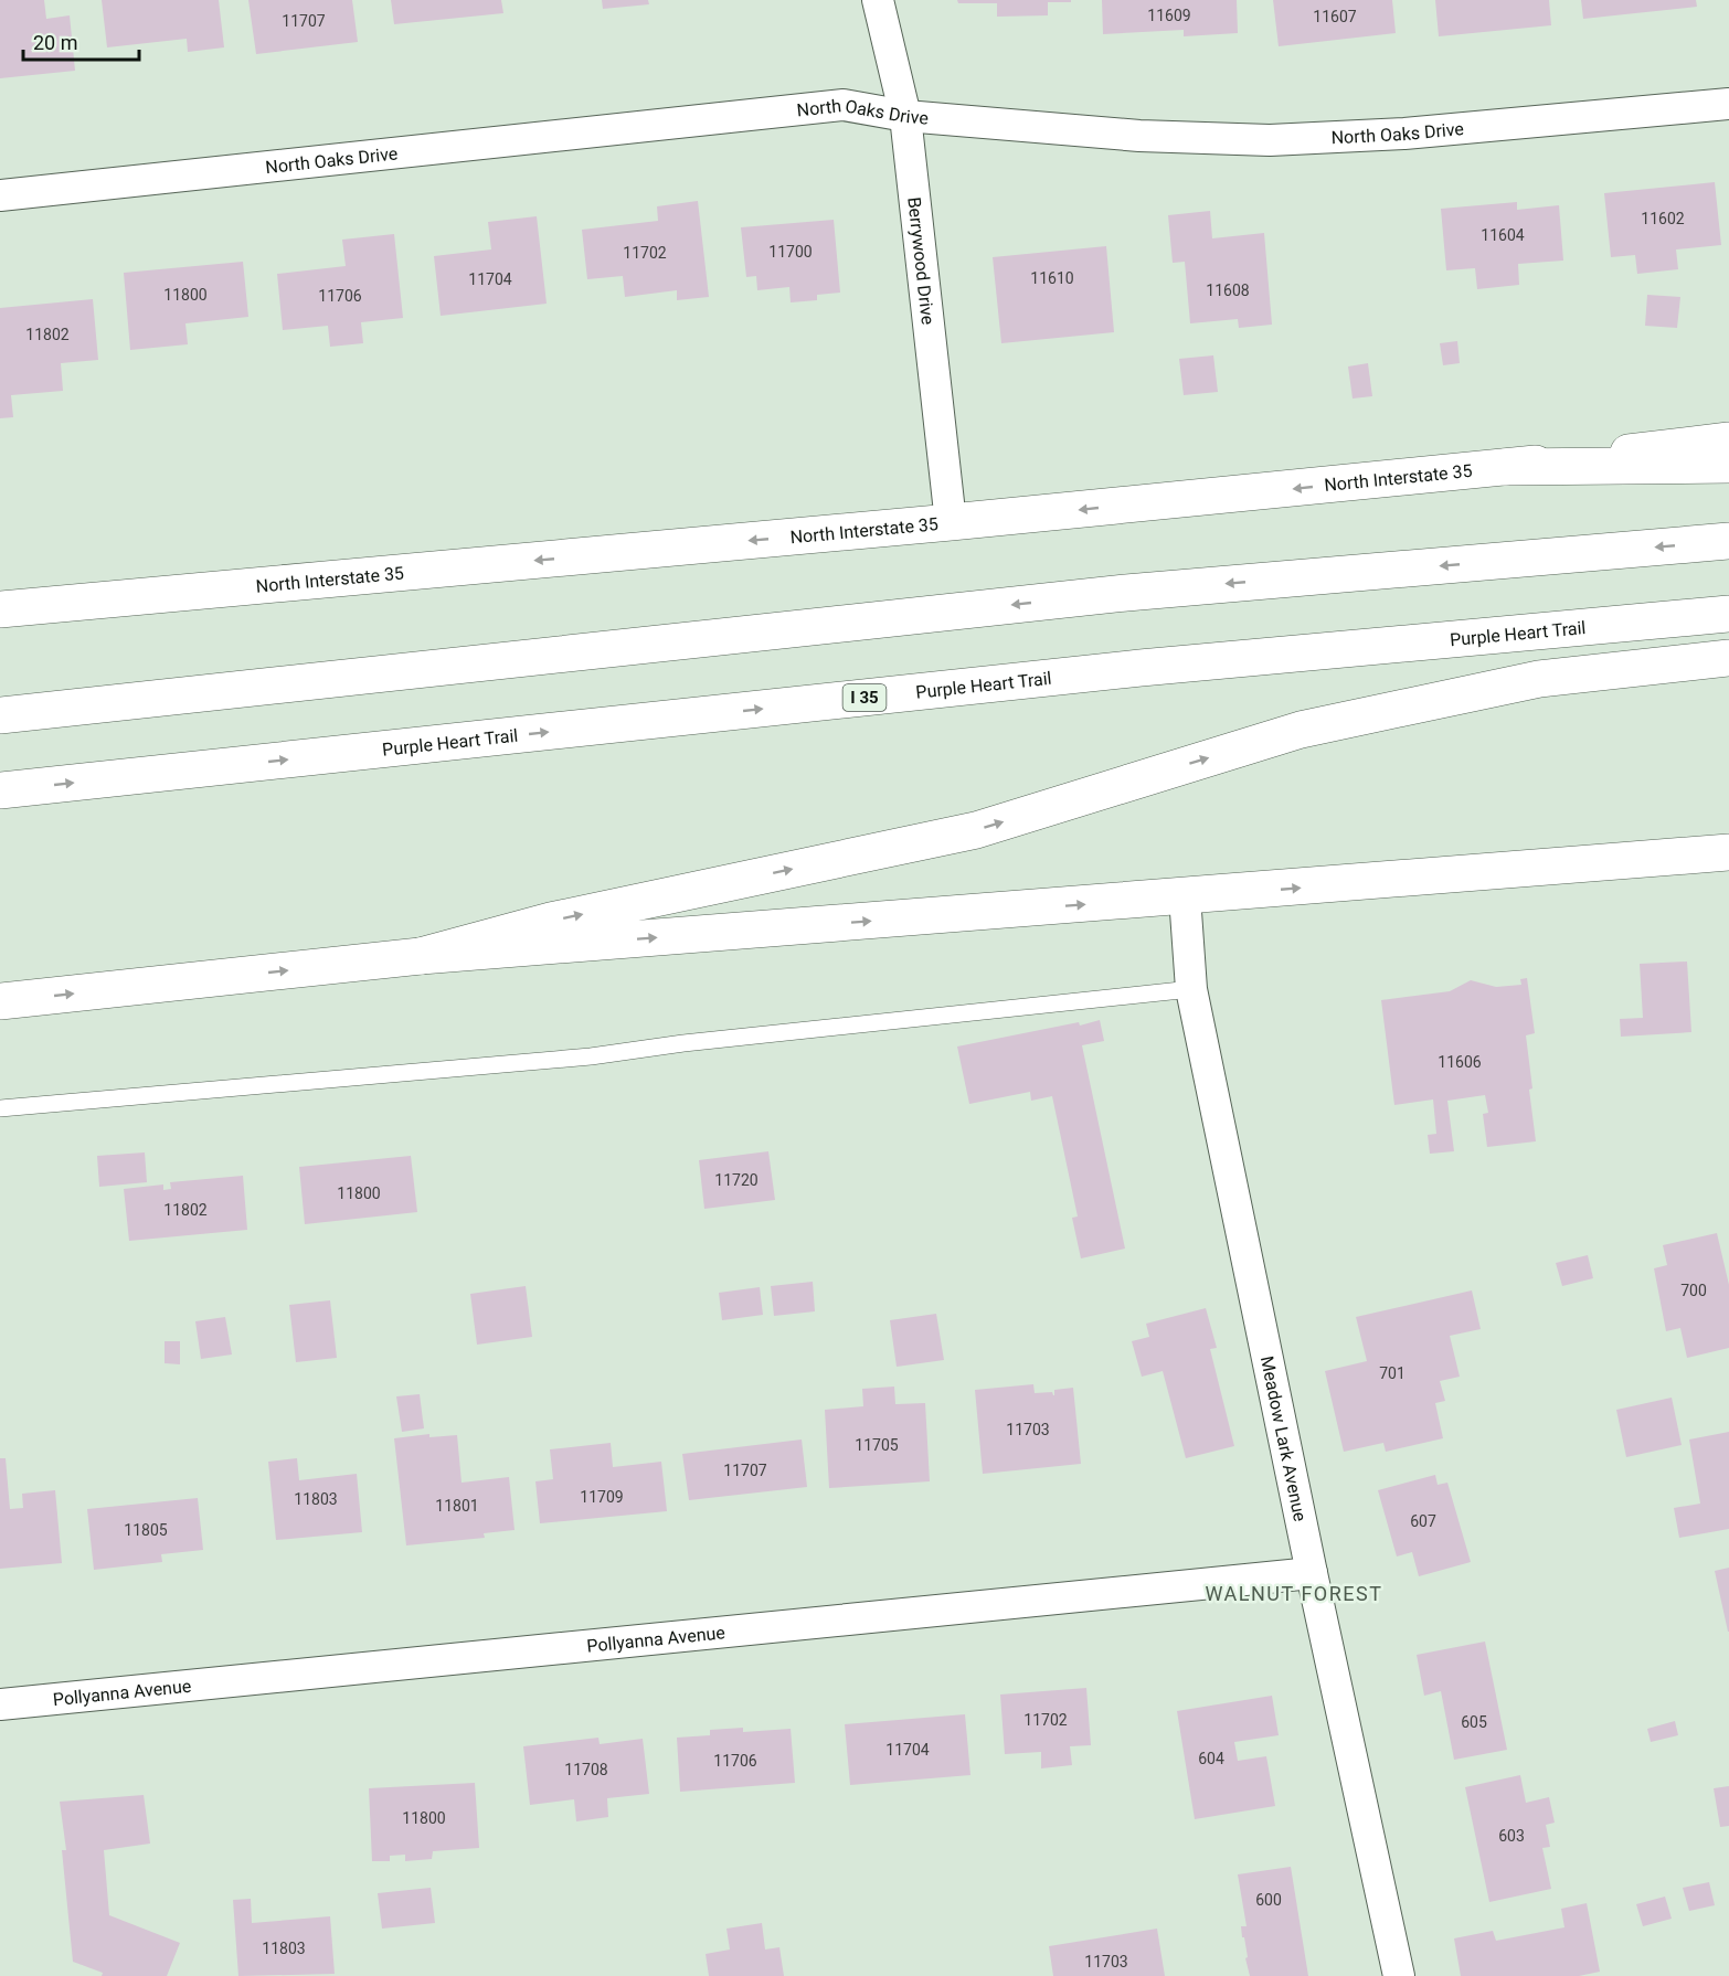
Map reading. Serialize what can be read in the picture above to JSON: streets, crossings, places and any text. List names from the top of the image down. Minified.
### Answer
{"streets":{"main road":["North Interstate 35","Purple Heart Trail","I 35"],"street":["North Oaks Drive","Berrywood Drive","Meadow Lark Avenue","Pollyanna Avenue"]},"crossings":[["North Oaks Drive","Berrywood Drive"],["Berrywood Drive","North Interstate 35"],["Meadow Lark Avenue","Pollyanna Avenue"]],"districts":["WALNUT FOREST"],"house_numbers":["11609","11607","11707","11602","11604","11700","11702","11610","11704","11608","11800","11706","11802","11606","11720","11800","11802","700","701","11703","11705","11707","11709","11803","11801","607","11805","11702","605","11704","604","11706","11708","11800","603","600","11803","11703"],"scale_bar":"20 m"}
